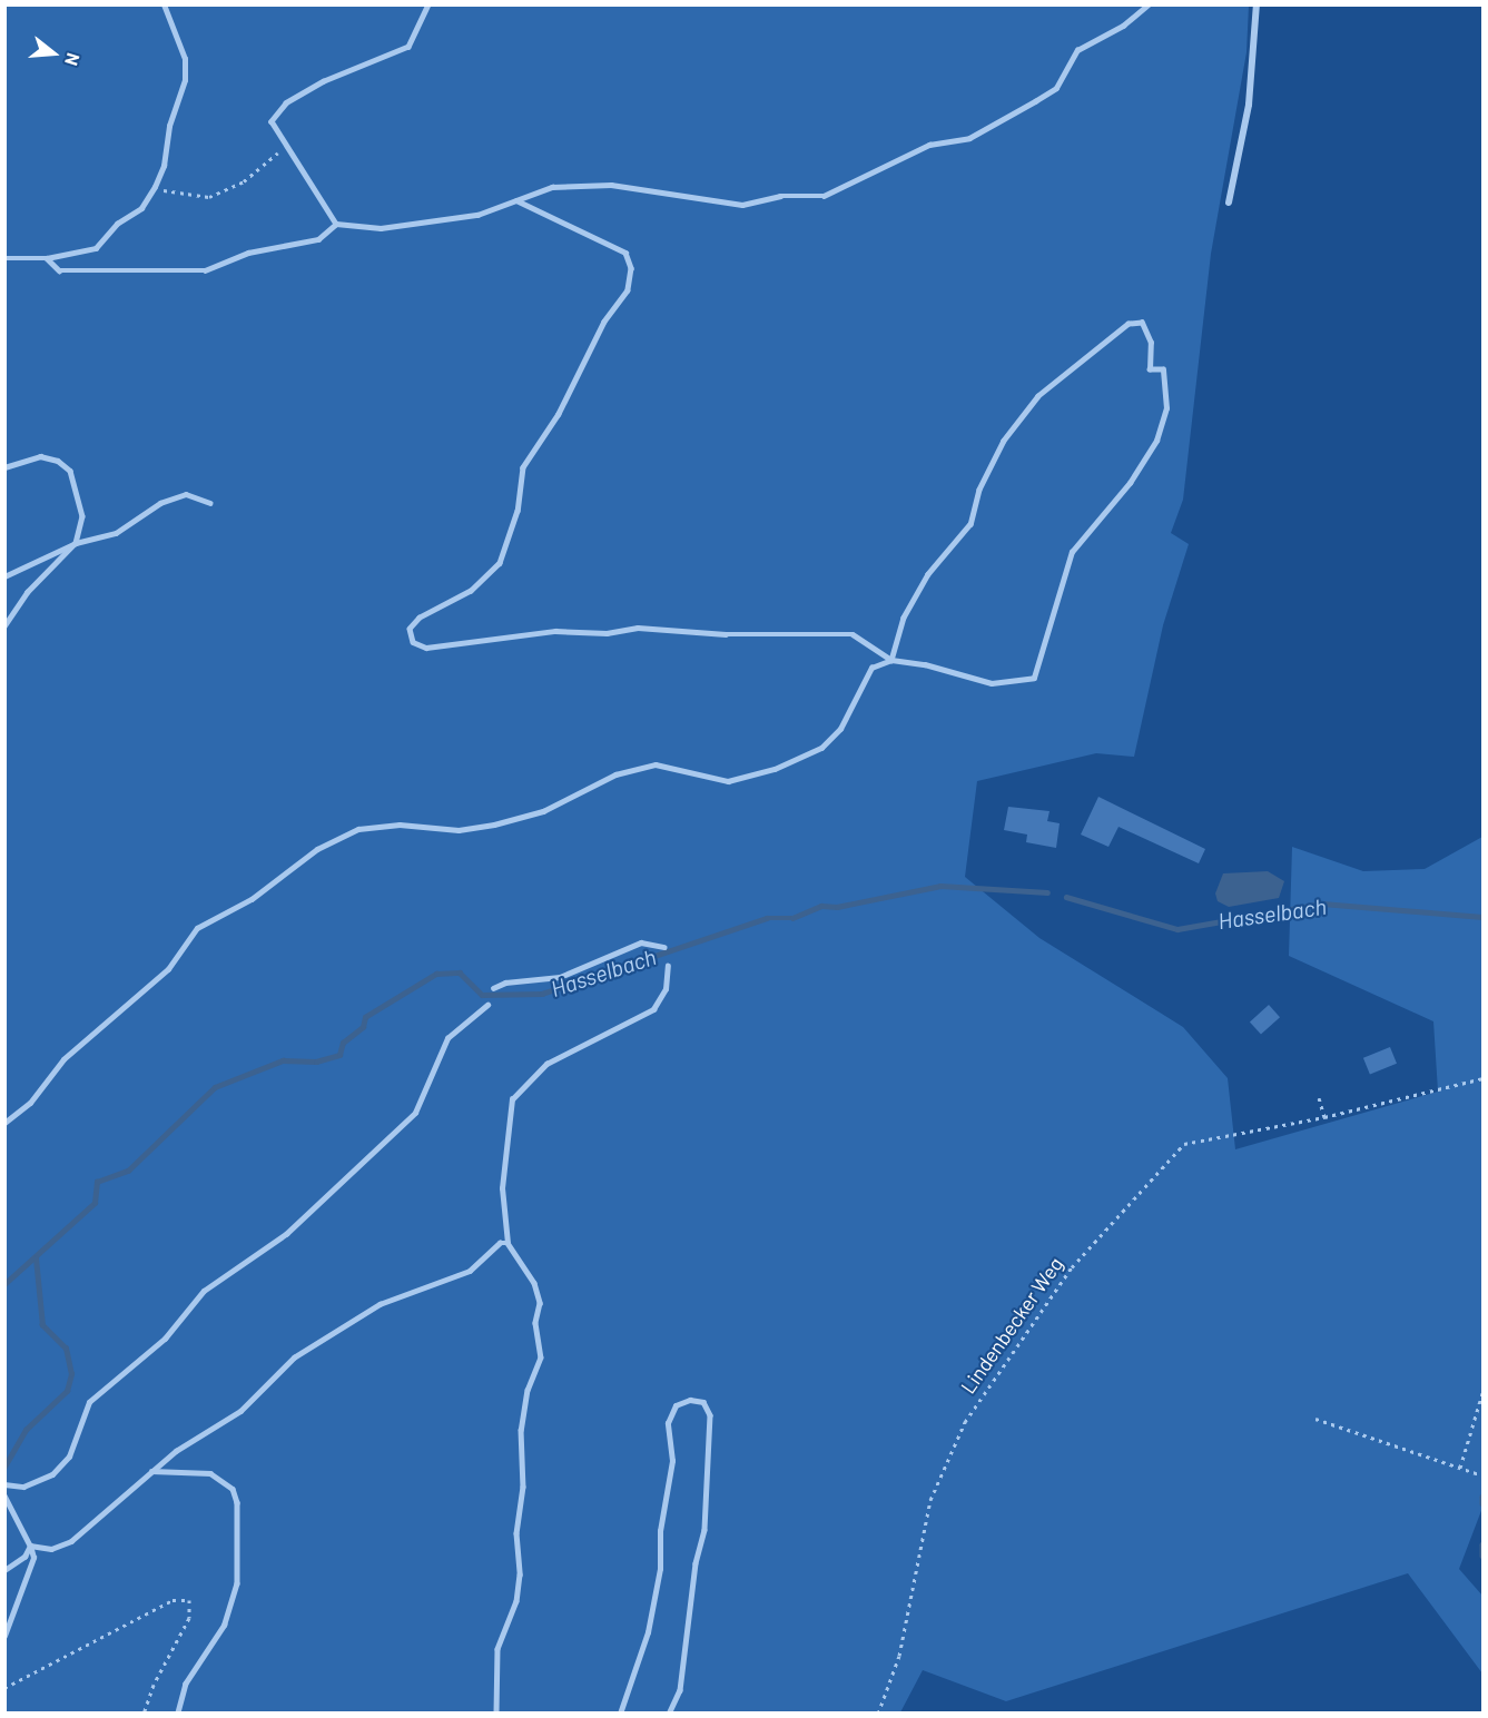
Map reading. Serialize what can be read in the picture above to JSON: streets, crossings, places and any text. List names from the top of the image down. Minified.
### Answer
{"streets":{"path":["Lindenbecker Weg"]},"water":["Hasselbach"],"north":"right"}
